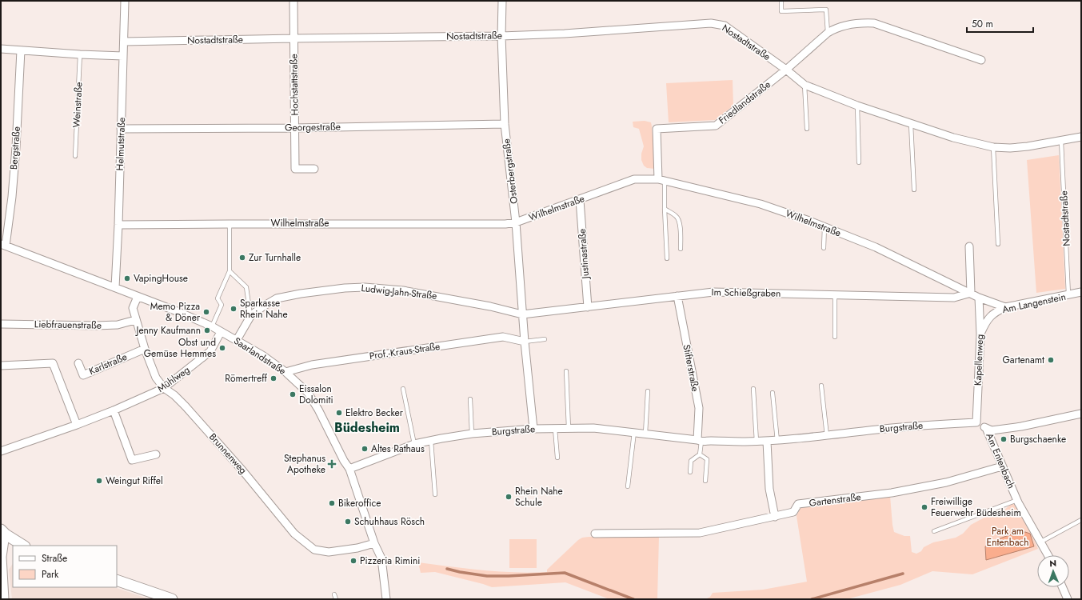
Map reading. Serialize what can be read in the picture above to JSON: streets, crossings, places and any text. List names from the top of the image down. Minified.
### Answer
{"streets":{"street":["Nostadtstraße","Hochstattstraße","Friedlandstraße","Georgestraße","Helmutstraße","Bergstraße","Osterbergstraße","Wilhelmstraße","Justinastraße","Ludwig-Jahn-Straße","Im Schießgraben","Am Langenstein","Liebfrauenstraße","Prof.-Kraus-Straße","Saarlandstraße","Kapellenweg","Karlstraße","Stifterstraße","Mühlweg","Burgstraße","Brunnenweg","Am Entenbach","Gartenstraße"],"lane":["Weinstraße"]},"crossings":[["Nostadtstraße","Hochstattstraße"],["Nostadtstraße","Friedlandstraße"],["Nostadtstraße","Helmutstraße"],["Nostadtstraße","Osterbergstraße"],["Nostadtstraße","Am Langenstein"],["Hochstattstraße","Georgestraße"],["Friedlandstraße","Wilhelmstraße"],["Georgestraße","Helmutstraße"],["Georgestraße","Osterbergstraße"],["Helmutstraße","Wilhelmstraße"],["Helmutstraße","Saarlandstraße"],["Bergstraße","Saarlandstraße"],["Osterbergstraße","Wilhelmstraße"],["Osterbergstraße","Ludwig-Jahn-Straße"],["Osterbergstraße","Im Schießgraben"],["Osterbergstraße","Prof.-Kraus-Straße"],["Osterbergstraße","Burgstraße"],["Wilhelmstraße","Justinastraße"],["Wilhelmstraße","Im Schießgraben"],["Wilhelmstraße","Am Langenstein"],["Wilhelmstraße","Kapellenweg"],["Justinastraße","Im Schießgraben"],["Ludwig-Jahn-Straße","Im Schießgraben"],["Ludwig-Jahn-Straße","Saarlandstraße"],["Im Schießgraben","Stifterstraße"],["Am Langenstein","Kapellenweg"],["Liebfrauenstraße","Brunnenweg"],["Prof.-Kraus-Straße","Saarlandstraße"],["Saarlandstraße","Mühlweg"],["Saarlandstraße","Burgstraße"],["Saarlandstraße","Brunnenweg"],["Kapellenweg","Burgstraße"],["Karlstraße","Brunnenweg"],["Stifterstraße","Burgstraße"],["Mühlweg","Brunnenweg"],["Am Entenbach","Gartenstraße"]],"districts":["Büdesheim"],"parks":["Park am Entenbach"],"places":{"other":["Zur Turnhalle","VapingHouse","Sparkasse Rhein Nahe","Memo Pizza & Döner","Jenny Kaufmann","Obst und Gemüse Hemmes","Gartenamt","Römertreff","Eissalon Dolomiti","Elektro Becker","Burgschaenke","Altes Rathaus","Weingut Riffel","Rhein Nahe Schule","Bikeroffice","Freiwillige Feuerwehr Büdesheim","Schuhhaus Rösch","Pizzeria Rimini"],"health":["Stephanus Apotheke"]},"legend":["Straße","Park"],"scale_bar":"50 m","north":"top"}
